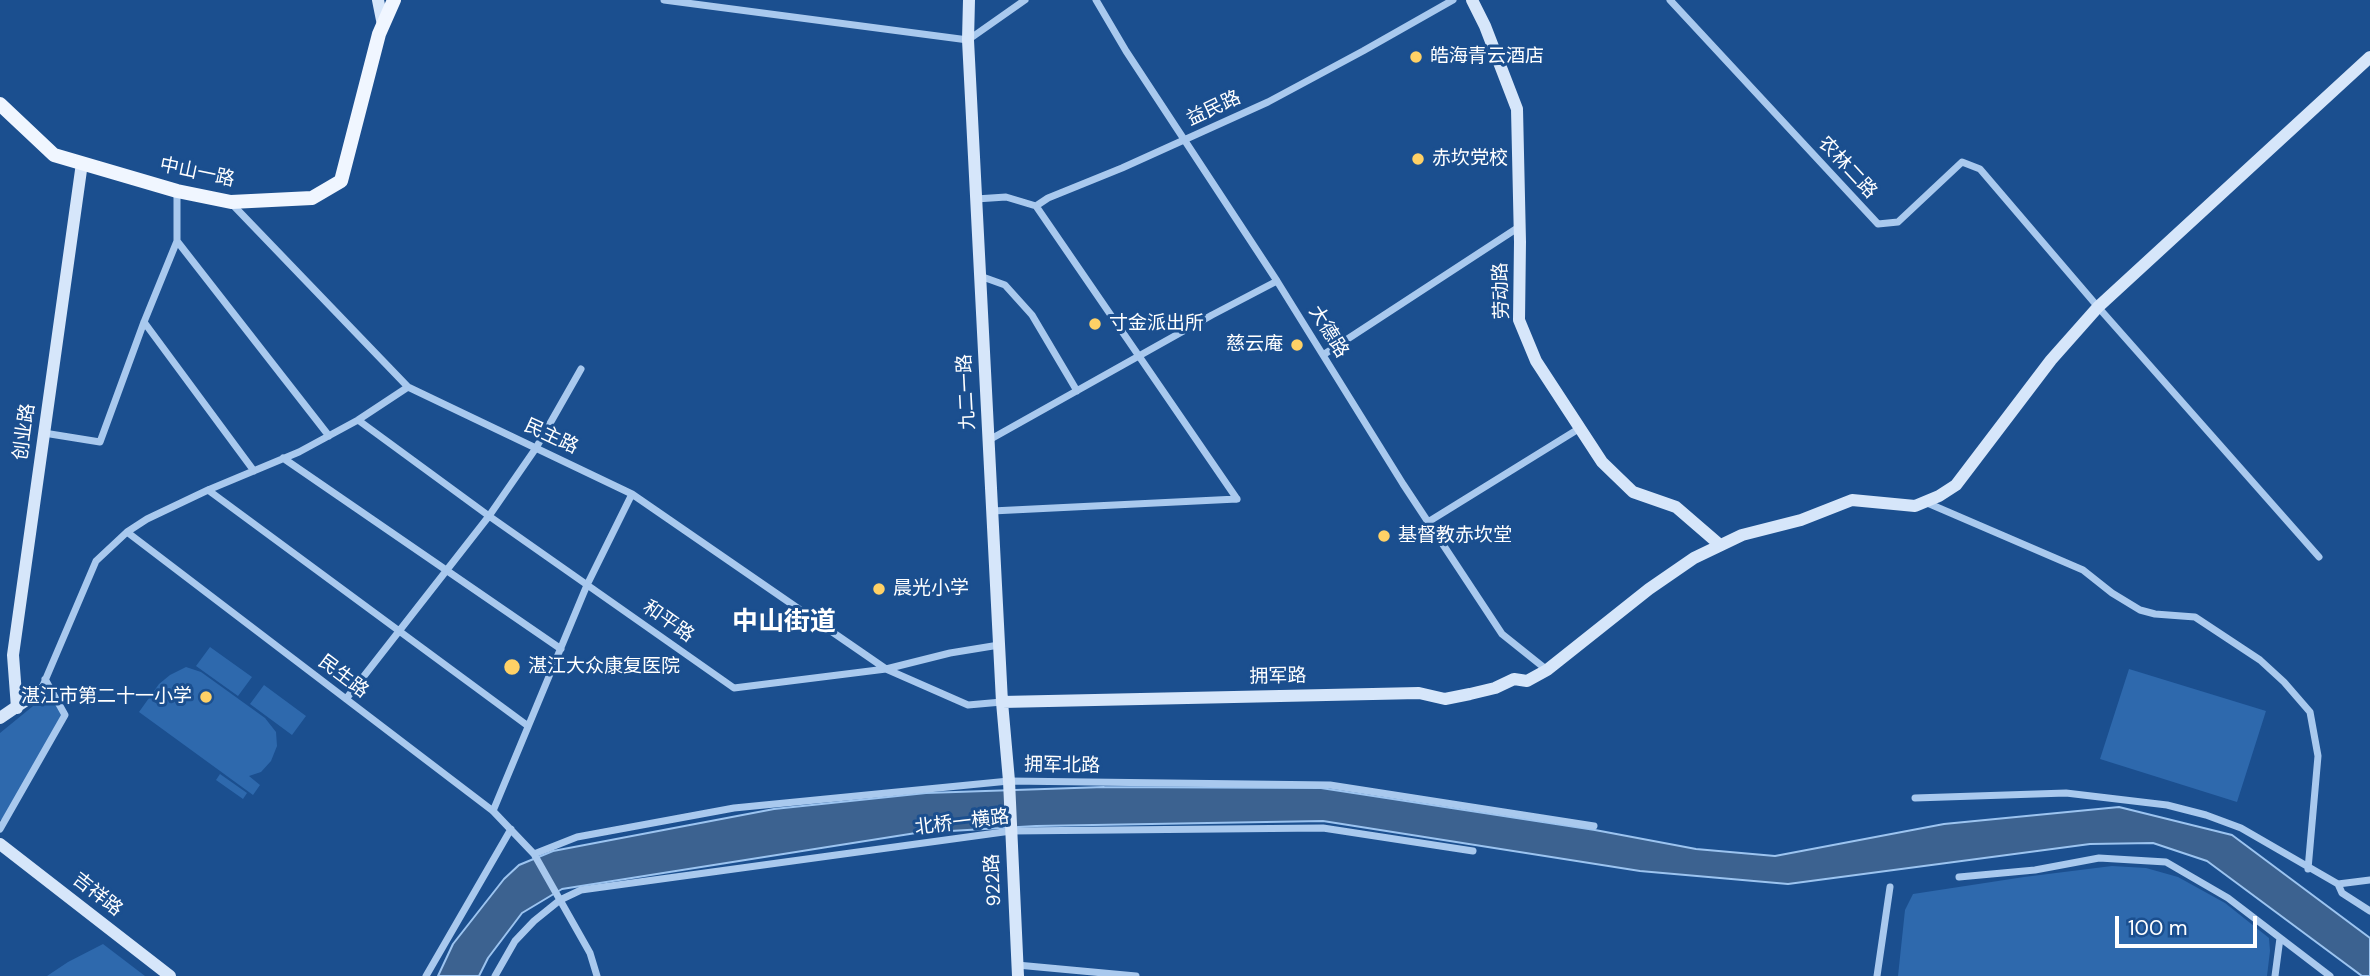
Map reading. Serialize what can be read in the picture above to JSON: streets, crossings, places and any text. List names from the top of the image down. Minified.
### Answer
{"streets":{"main road":["中山一路"],"street":["益民路","农林二路","劳动路","大德路","九二一路","创业路","民主路","和平路","民生路","拥军路","拥军北路","北桥一横路","922路","吉祥路"]},"crossings":[["益民路","大德路"],["中山一路","创业路"],["中山一路","民主路"],["大德路","拥军路"],["九二一路","和平路"],["九二一路","拥军路"],["九二一路","拥军北路"],["九二一路","922路"],["民主路","和平路"],["民生路","拥军北路"],["民生路","北桥一横路"],["拥军北路","922路"],["北桥一横路","922路"]],"districts":["中山街道"],"places":["皓海青云酒店","赤坎党校","寸金派出所","慈云庵","基督教赤坎堂","晨光小学","湛江大众康复医院","湛江市第二十一小学"],"scale_bar":"100 m"}
